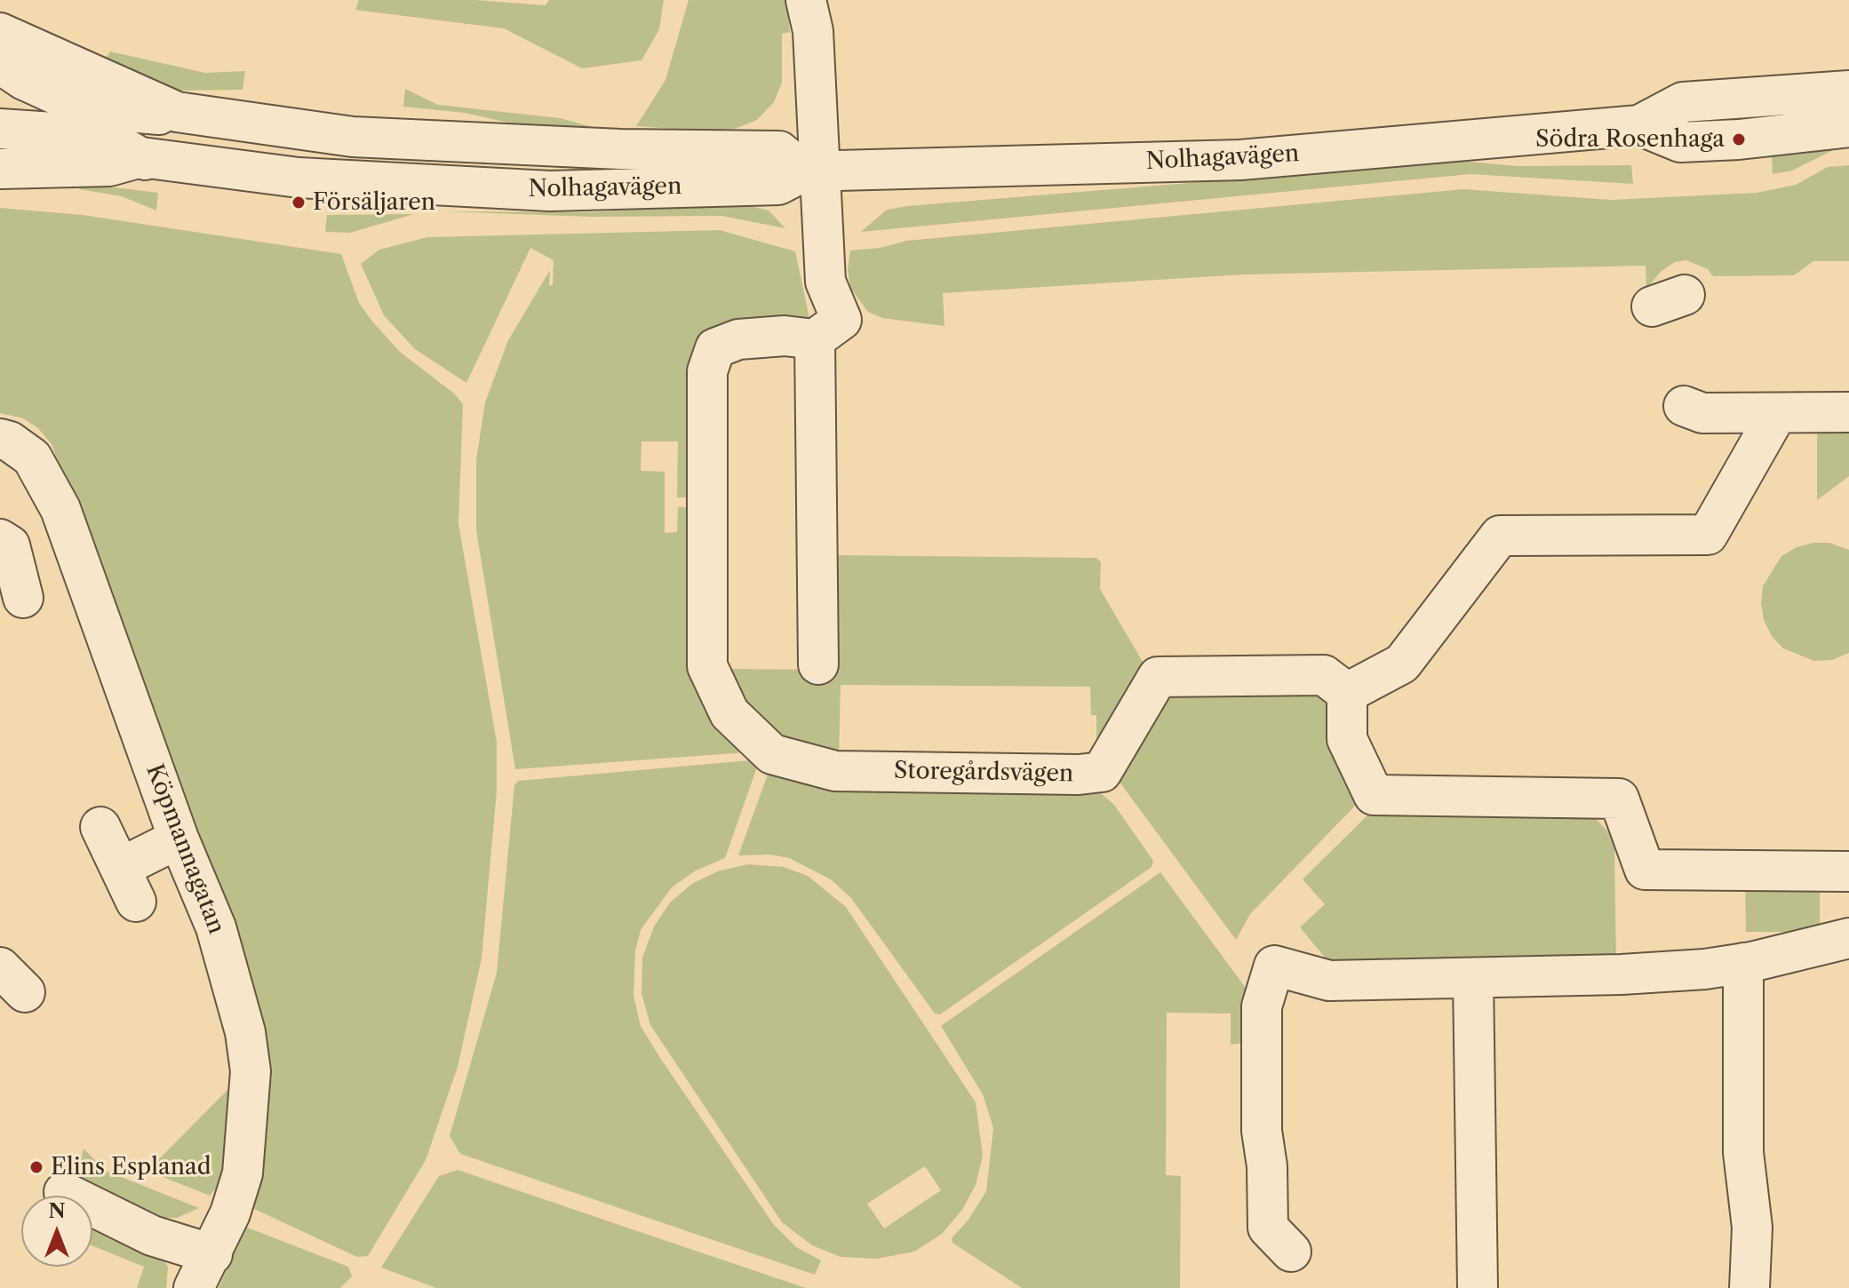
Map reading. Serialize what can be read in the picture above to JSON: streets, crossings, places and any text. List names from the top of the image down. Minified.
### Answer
{"streets":{"street":["Nolhagavägen","Storegårdsvägen","Köpmannagatan"]},"places":["Södra Rosenhaga","Försäljaren","Elins Esplanad"],"north":"top"}
